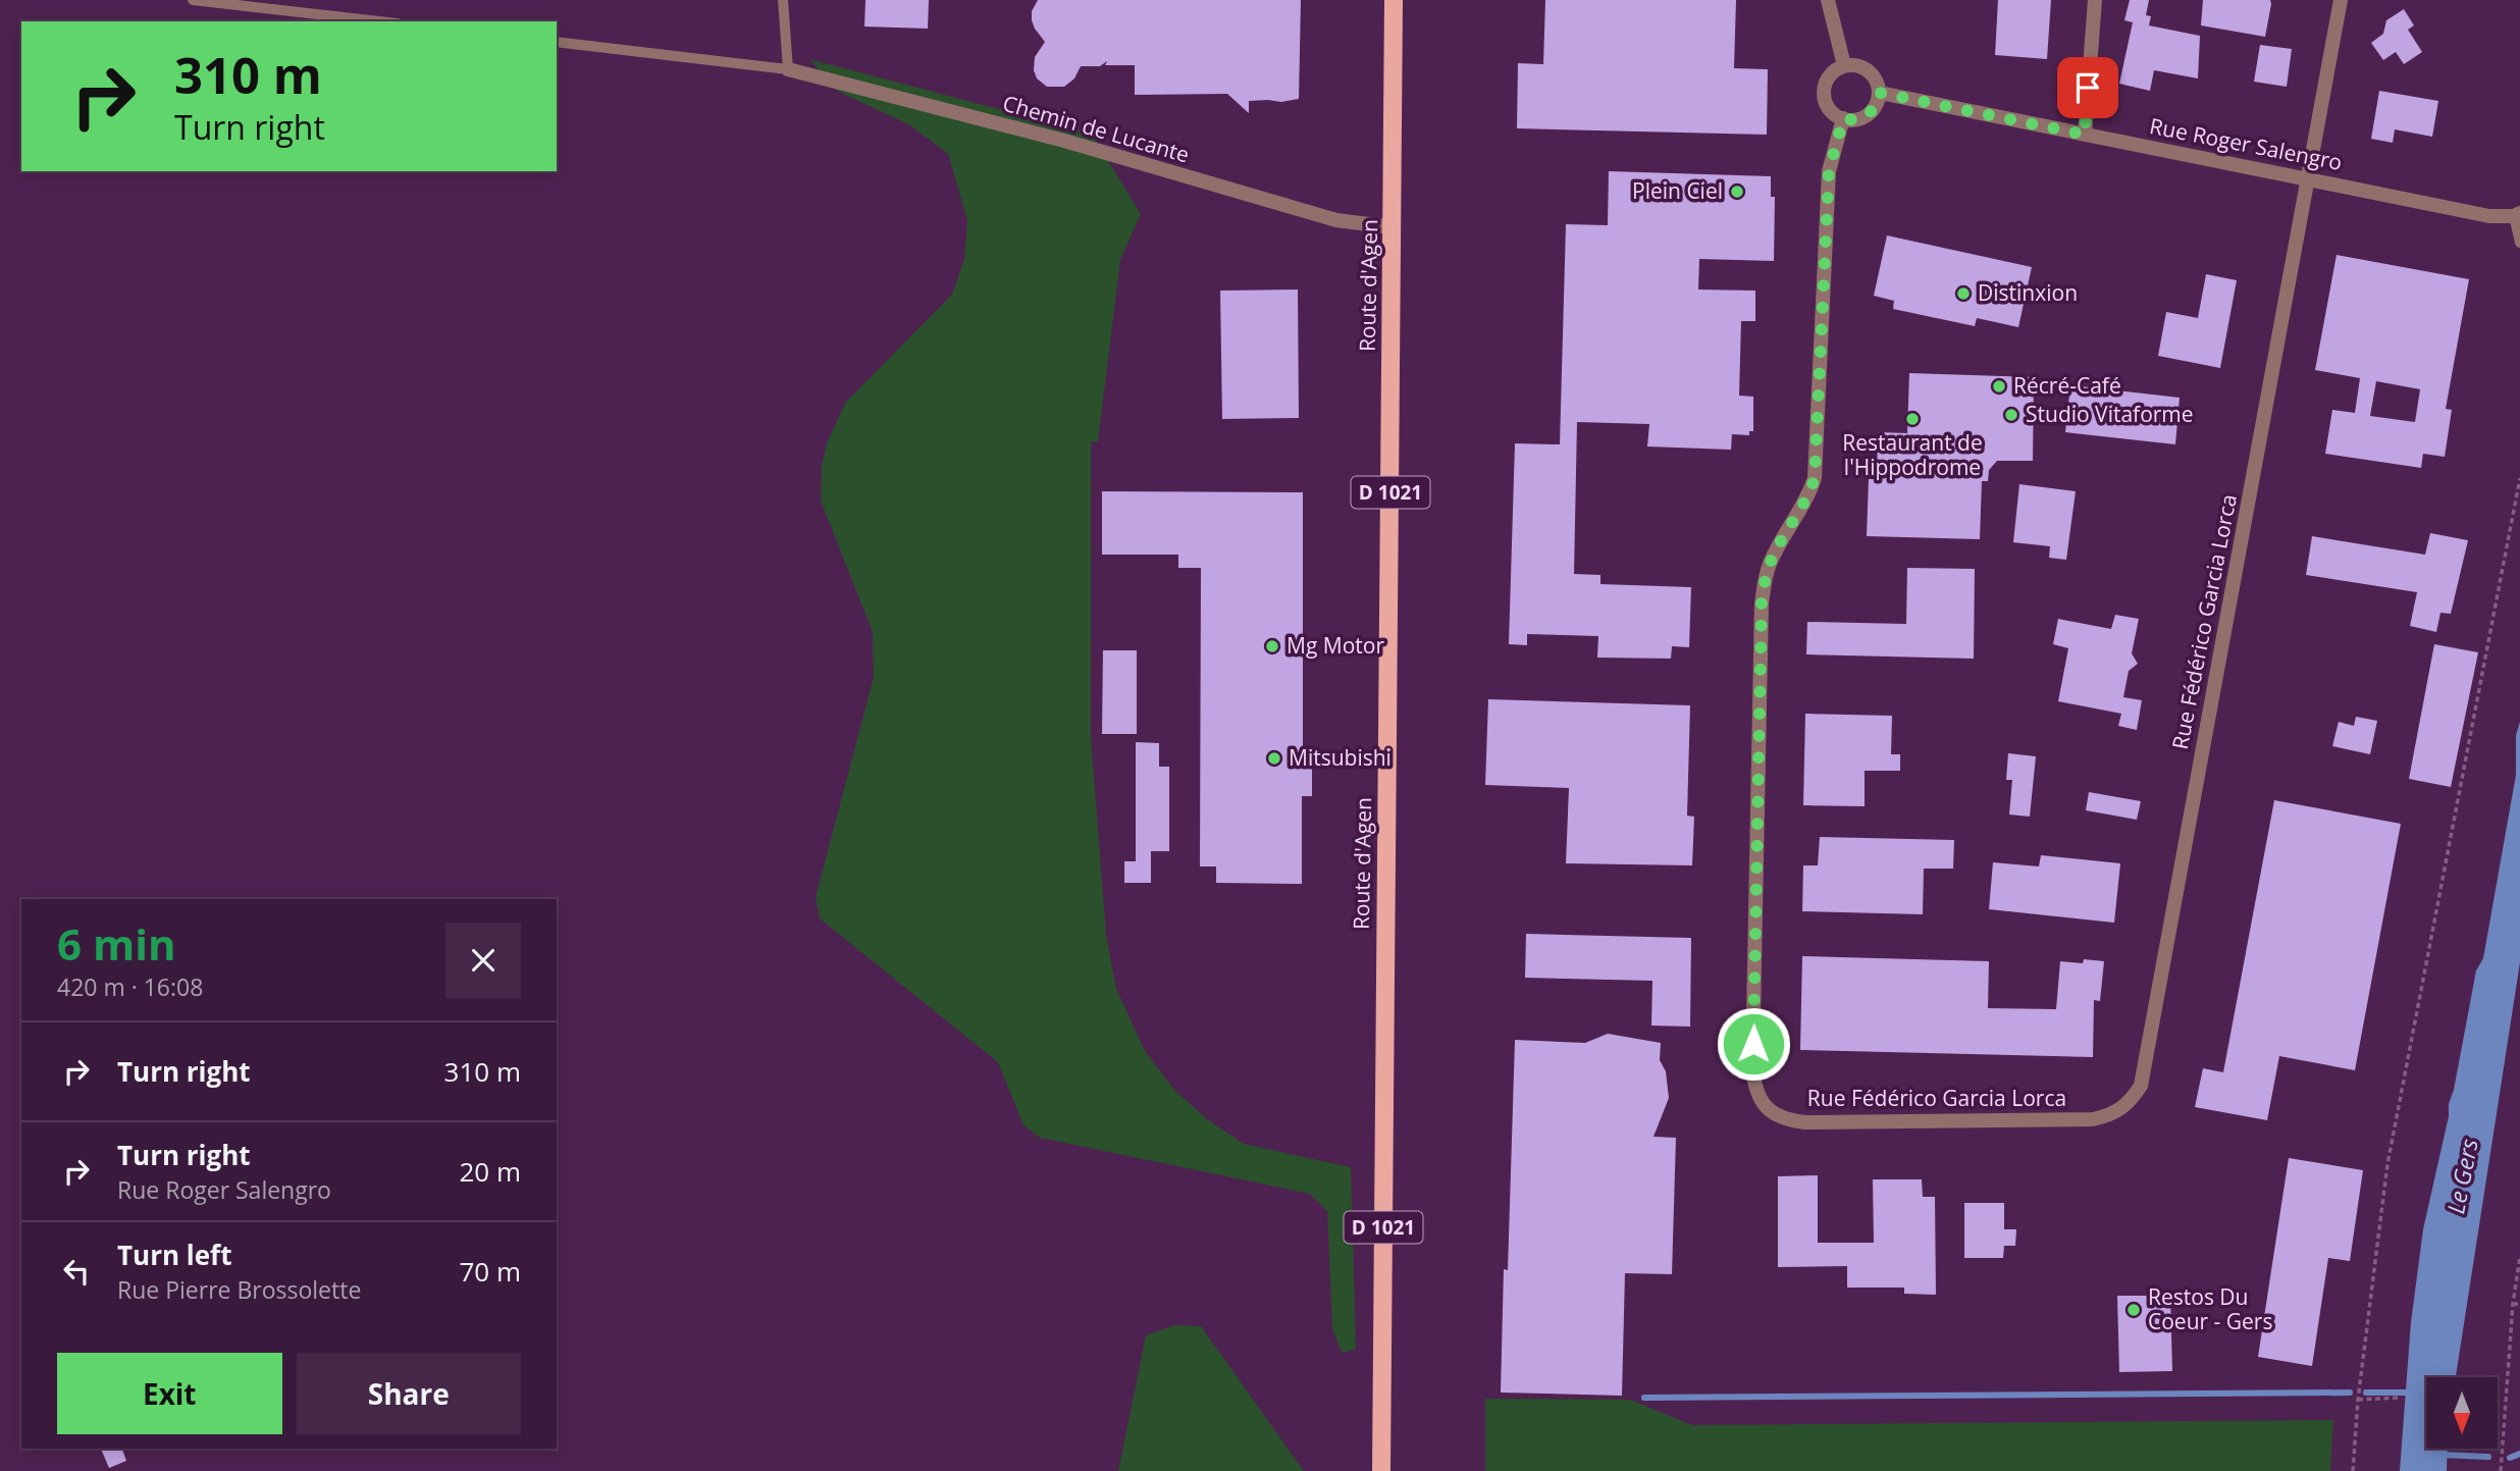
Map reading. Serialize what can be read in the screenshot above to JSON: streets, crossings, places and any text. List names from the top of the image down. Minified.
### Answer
{"streets":{"main road":["Route d'Agen","D 1021"],"street":["Chemin de Lucante","Rue Roger Salengro","Rue Fédérico Garcia Lorca"]},"crossings":[["Chemin de Lucante","Route d'Agen"],["Rue Roger Salengro","Rue Fédérico Garcia Lorca"]],"water":["Le Gers"],"places":["Plein Ciel","Distinxion","Récré-Café","Studio Vitaforme","Restaurant de l'Hippodrome","Mg Motor","Mitsubishi","Restos Du Coeur - Gers"],"north":"bottom","page":{"turn":["310 m","Turn right"],"heading":["6 min","420 m · 16:08"],"list":[{"name":"Turn right","value":"310 m"},{"name":"Turn right","note":"Rue Roger Salengro","value":"20 m"},{"name":"Turn left","note":"Rue Pierre Brossolette","value":"70 m"}],"buttons":["Exit","Share"]}}
